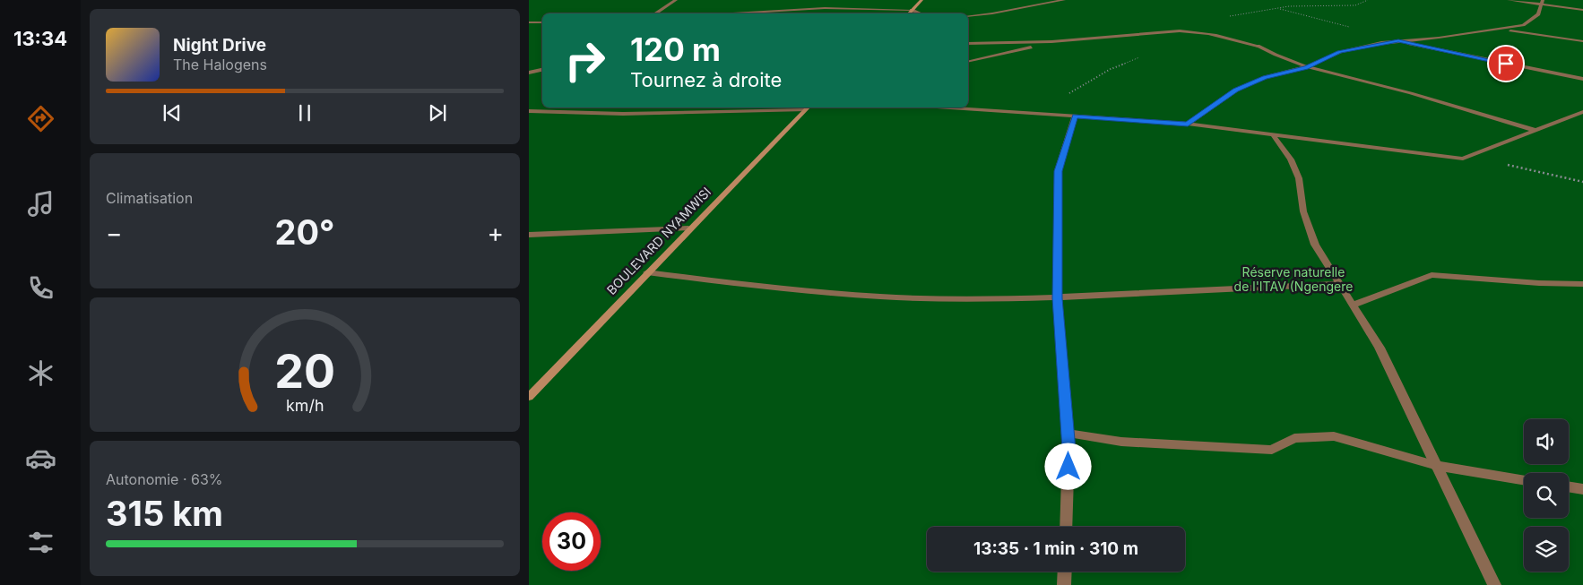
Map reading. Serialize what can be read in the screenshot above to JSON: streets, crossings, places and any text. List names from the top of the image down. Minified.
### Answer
{"streets":{"main road":["BOULEVARD NYAMWISI"]},"parks":["Réserve naturelle de l'ITAV (Ngengere"],"page":{"tabs":"13:34","turn":["120 m","Tournez à droite"],"song":["Night Drive","The Halogens"],"tile":["Climatisation",["Autonomie · 63%","315 km"]],"heat":["−","20°","+"],"limit":"30","trip":"13:35 · 1 min · 310 m","gauge":["20","km/h"]}}
